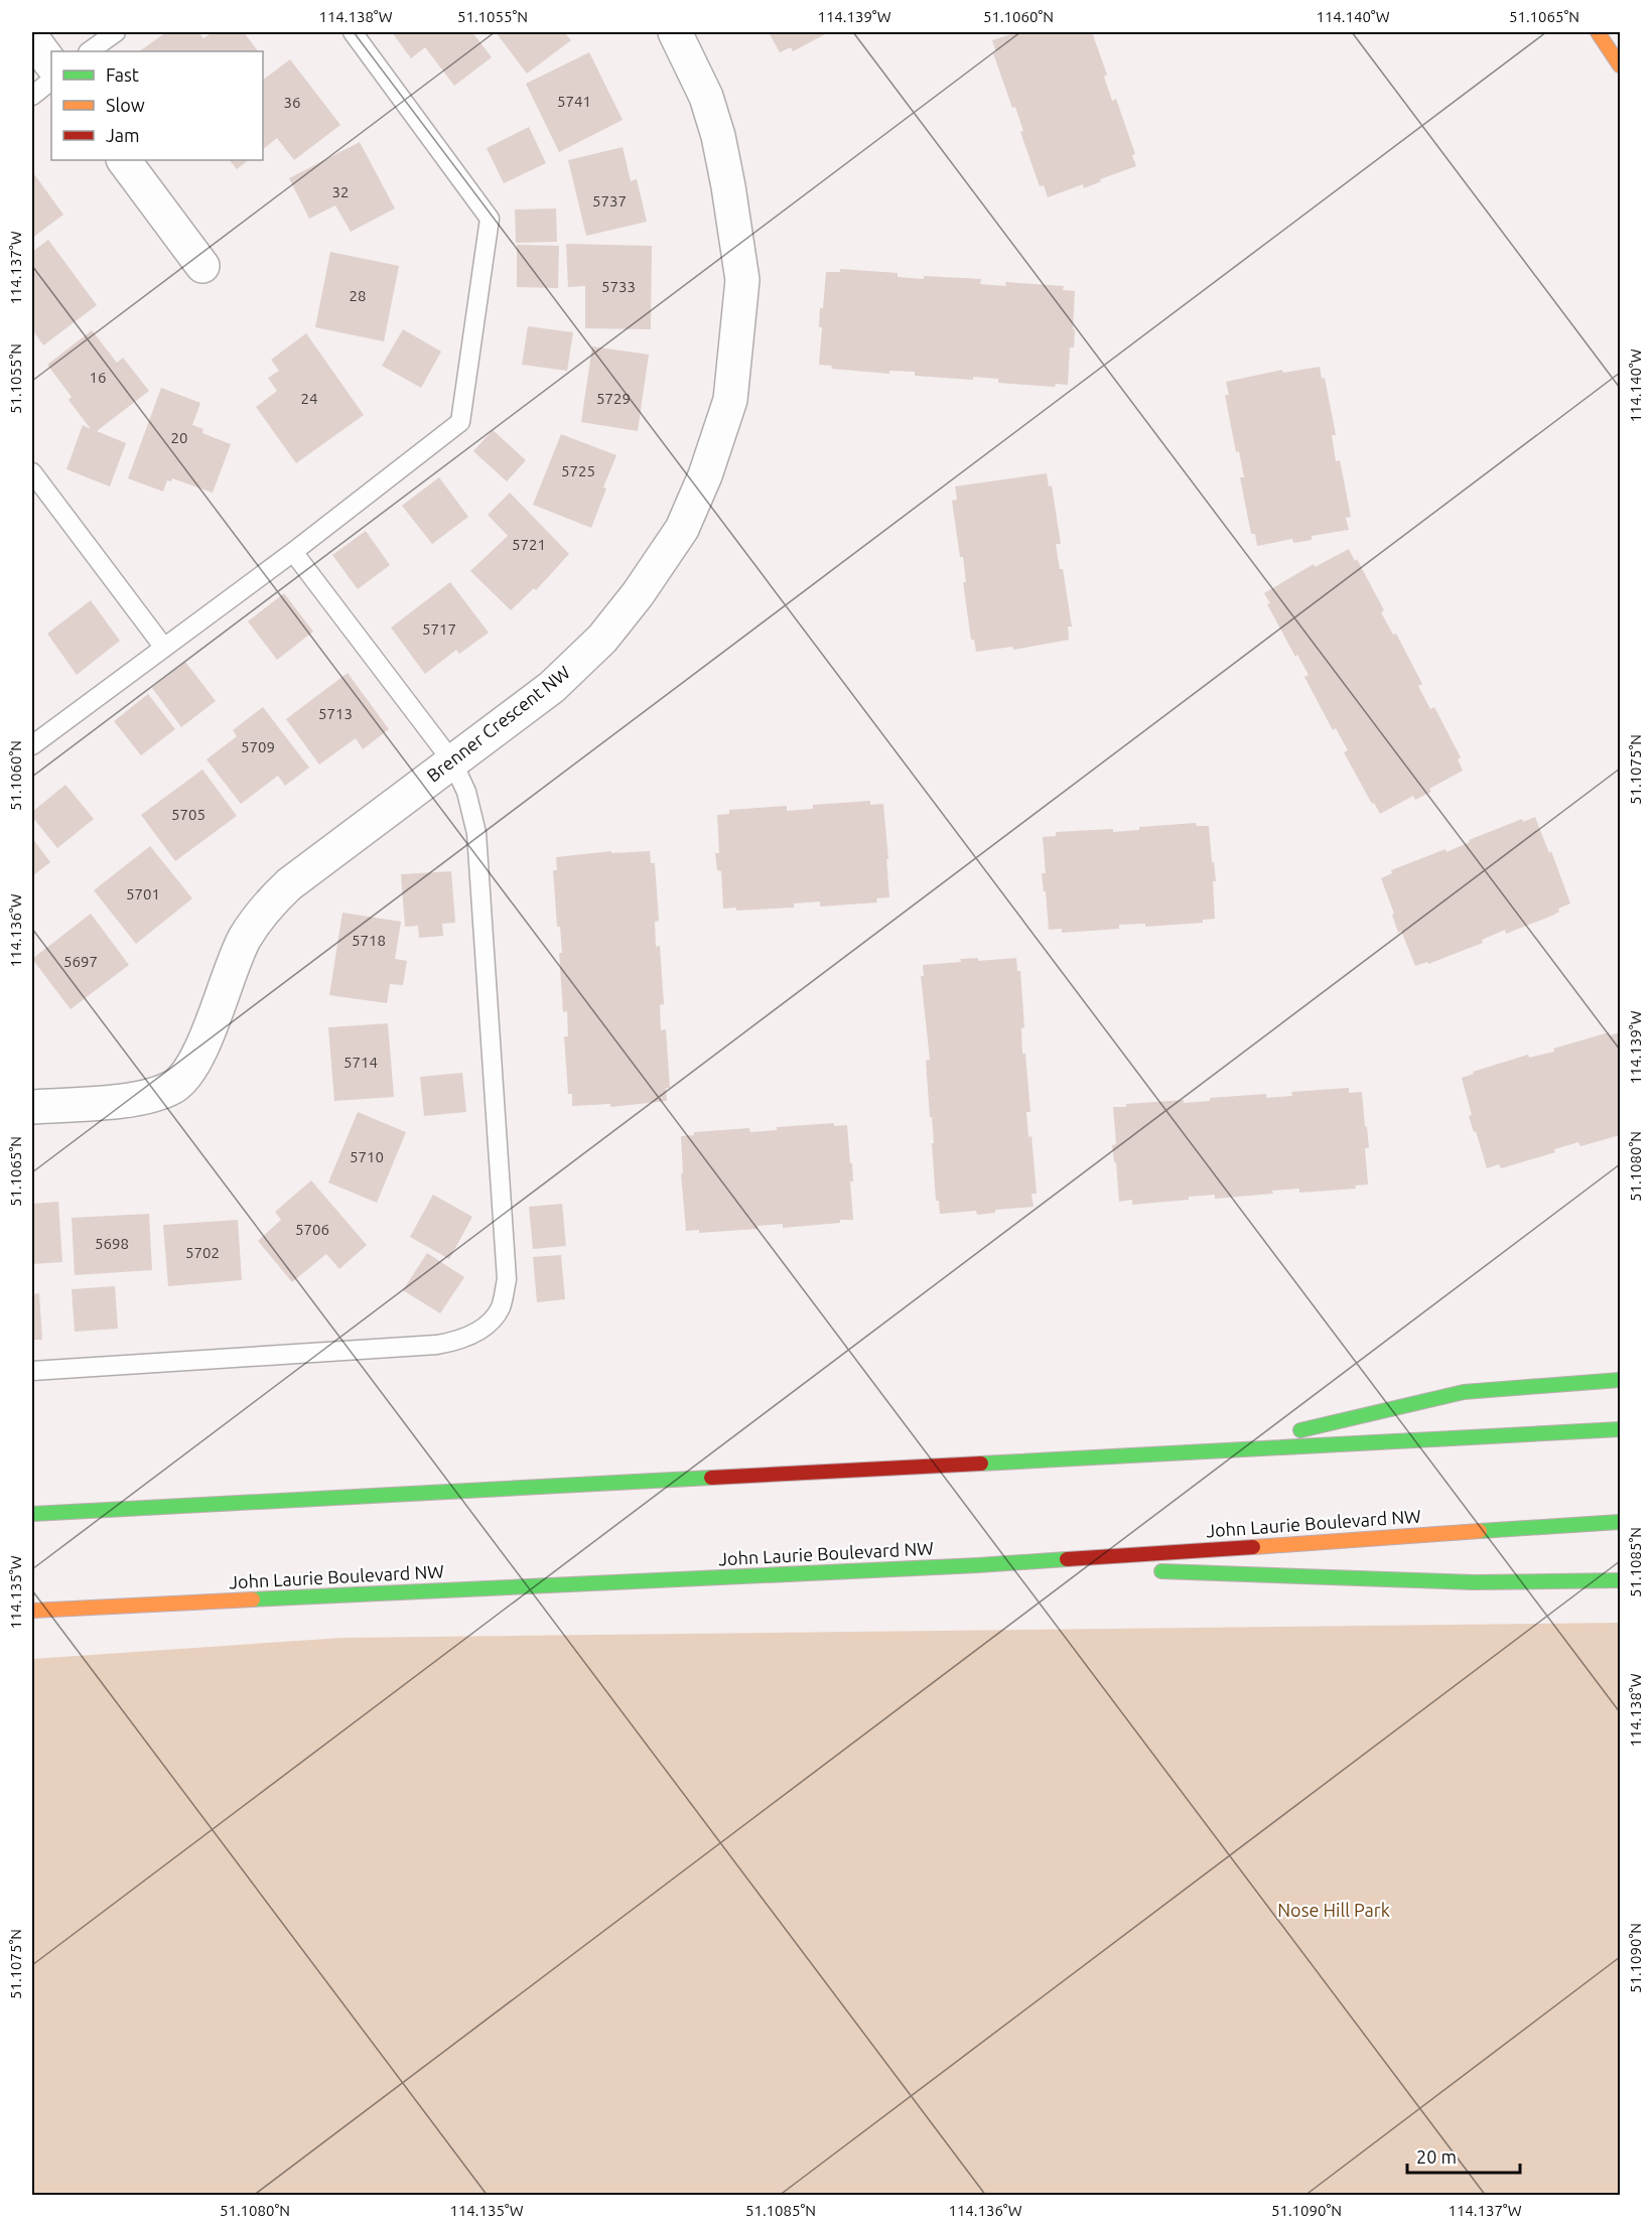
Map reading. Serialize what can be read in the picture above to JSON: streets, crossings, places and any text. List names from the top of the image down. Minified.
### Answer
{"streets":{"main road":["John Laurie Boulevard NW"],"street":["Brenner Crescent NW"]},"parks":["Nose Hill Park"],"house_numbers":["5741","36","32","5737","5733","28","16","24","5729","20","5725","5721","5717","5713","5709","5705","5701","5718","5697","5714","5710","5706","5698","5702"],"legend":["Fast","Slow","Jam"],"scale_bar":"20 m","coordinates":["114.138°W","51.1055°N","114.139°W","51.1060°N","114.140°W","51.1065°N","114.137°W","51.1075°N","114.136°W","51.1080°N","51.1085°N","114.135°W","51.1090°N"]}
